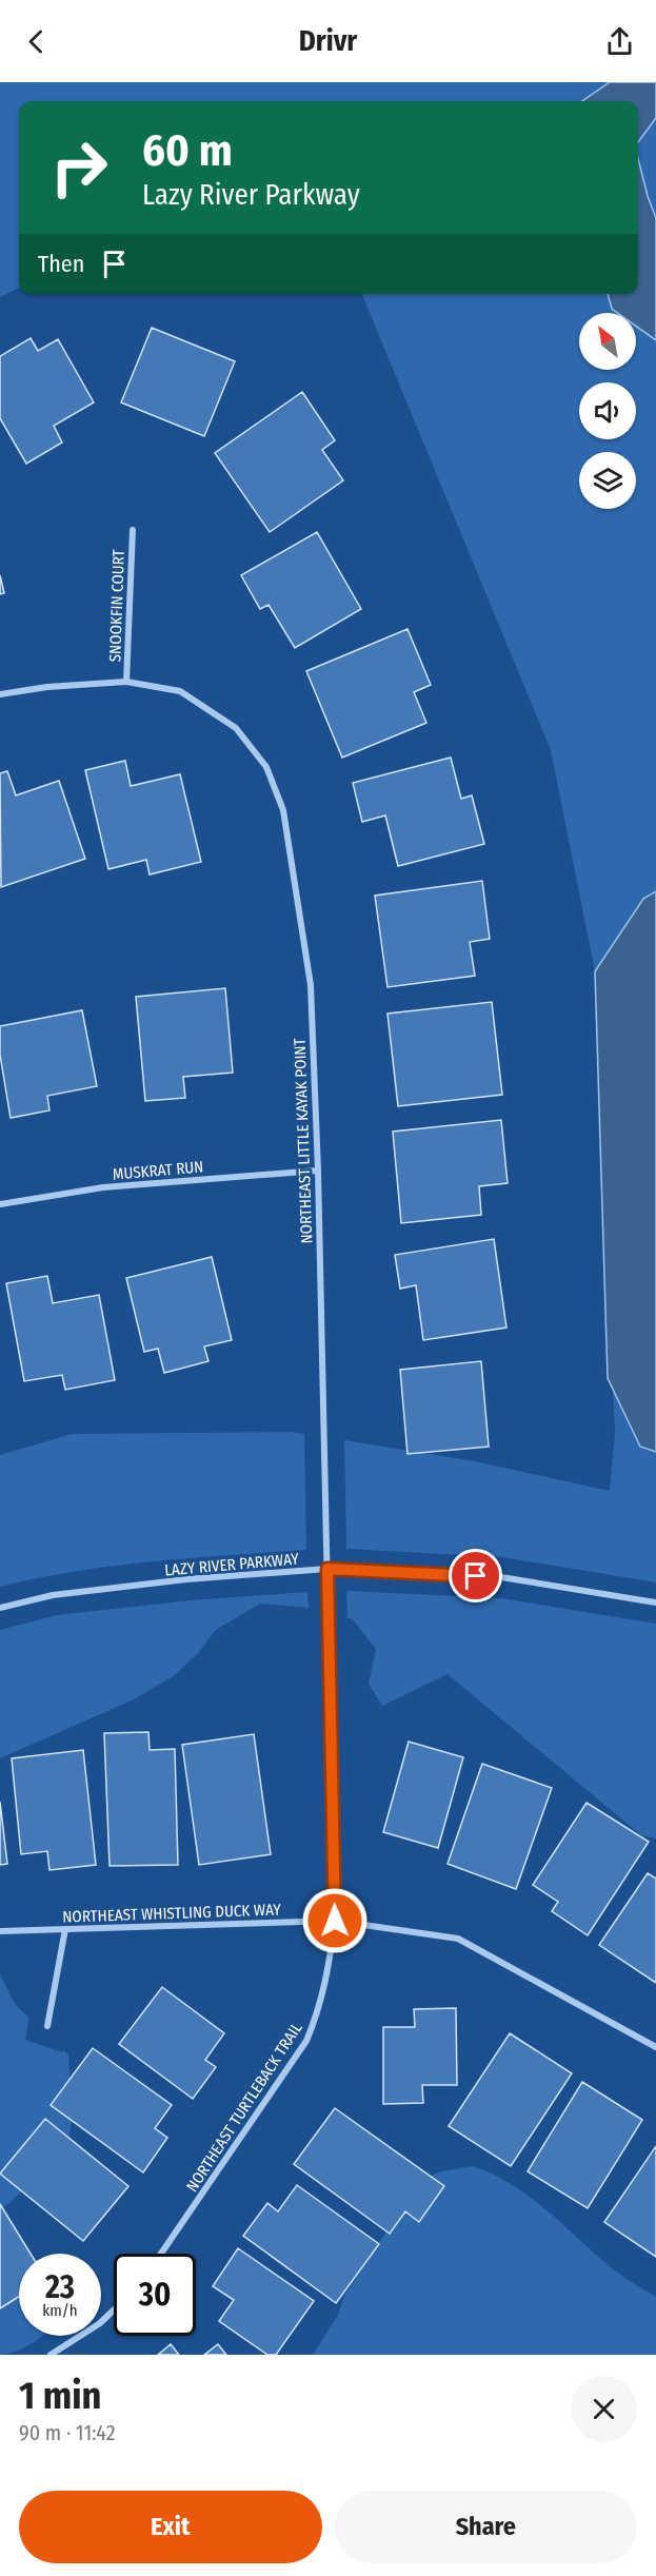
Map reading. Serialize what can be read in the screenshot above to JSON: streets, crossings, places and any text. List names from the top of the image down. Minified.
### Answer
{"streets":{"street":["SNOOKFIN COURT","NORTHEAST LITTLE KAYAK POINT","MUSKRAT RUN","LAZY RIVER PARKWAY","NORTHEAST WHISTLING DUCK WAY","NORTHEAST TURTLEBACK TRAIL"]},"crossings":[["SNOOKFIN COURT","NORTHEAST LITTLE KAYAK POINT"],["NORTHEAST LITTLE KAYAK POINT","MUSKRAT RUN"],["NORTHEAST LITTLE KAYAK POINT","LAZY RIVER PARKWAY"],["NORTHEAST LITTLE KAYAK POINT","NORTHEAST TURTLEBACK TRAIL"],["LAZY RIVER PARKWAY","NORTHEAST TURTLEBACK TRAIL"],["NORTHEAST WHISTLING DUCK WAY","NORTHEAST TURTLEBACK TRAIL"]],"north":"top left","page":{"header":"Drivr","turn":["60 m","Lazy River Parkway"],"then":"Then","speed":"23 km/h","limit":"30","heading":["1 min","90 m · 11:42"],"buttons":["Exit","Share"]}}
